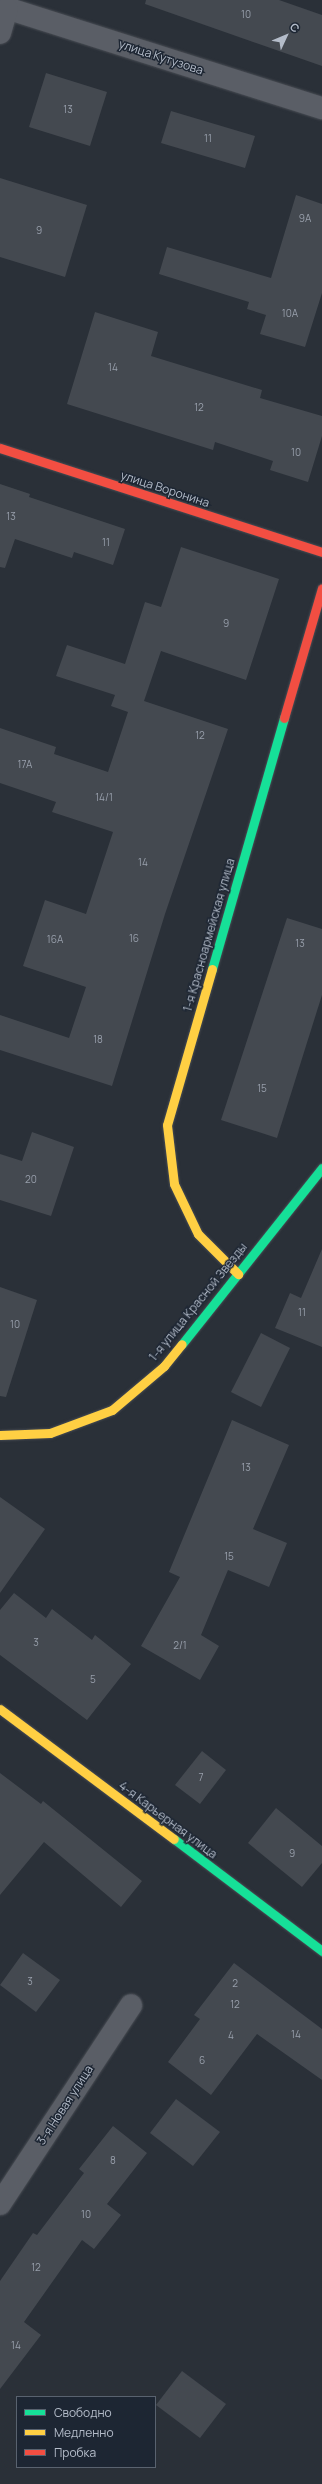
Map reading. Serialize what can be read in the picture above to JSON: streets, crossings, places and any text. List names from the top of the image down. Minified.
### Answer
{"streets":{"street":["улица Кутузова","улица Воронина","1-я Красноармейская улица","1-я улица Красной Звезды","4-я Карьерная улица","3-я Новая улица"]},"crossings":[["1-я Красноармейская улица","1-я улица Красной Звезды"]],"house_numbers":["10","13","11","9А","9","10А","14","12","10","13","11","9","12","17А","14/1","14","16","16А","13","18","15","20","11","10","13","15","3","2/1","5","7","9","3","2","12","14","4","6","8","10","12","14"],"legend":["Свободно","Медленно","Пробка"],"north":"top right"}
